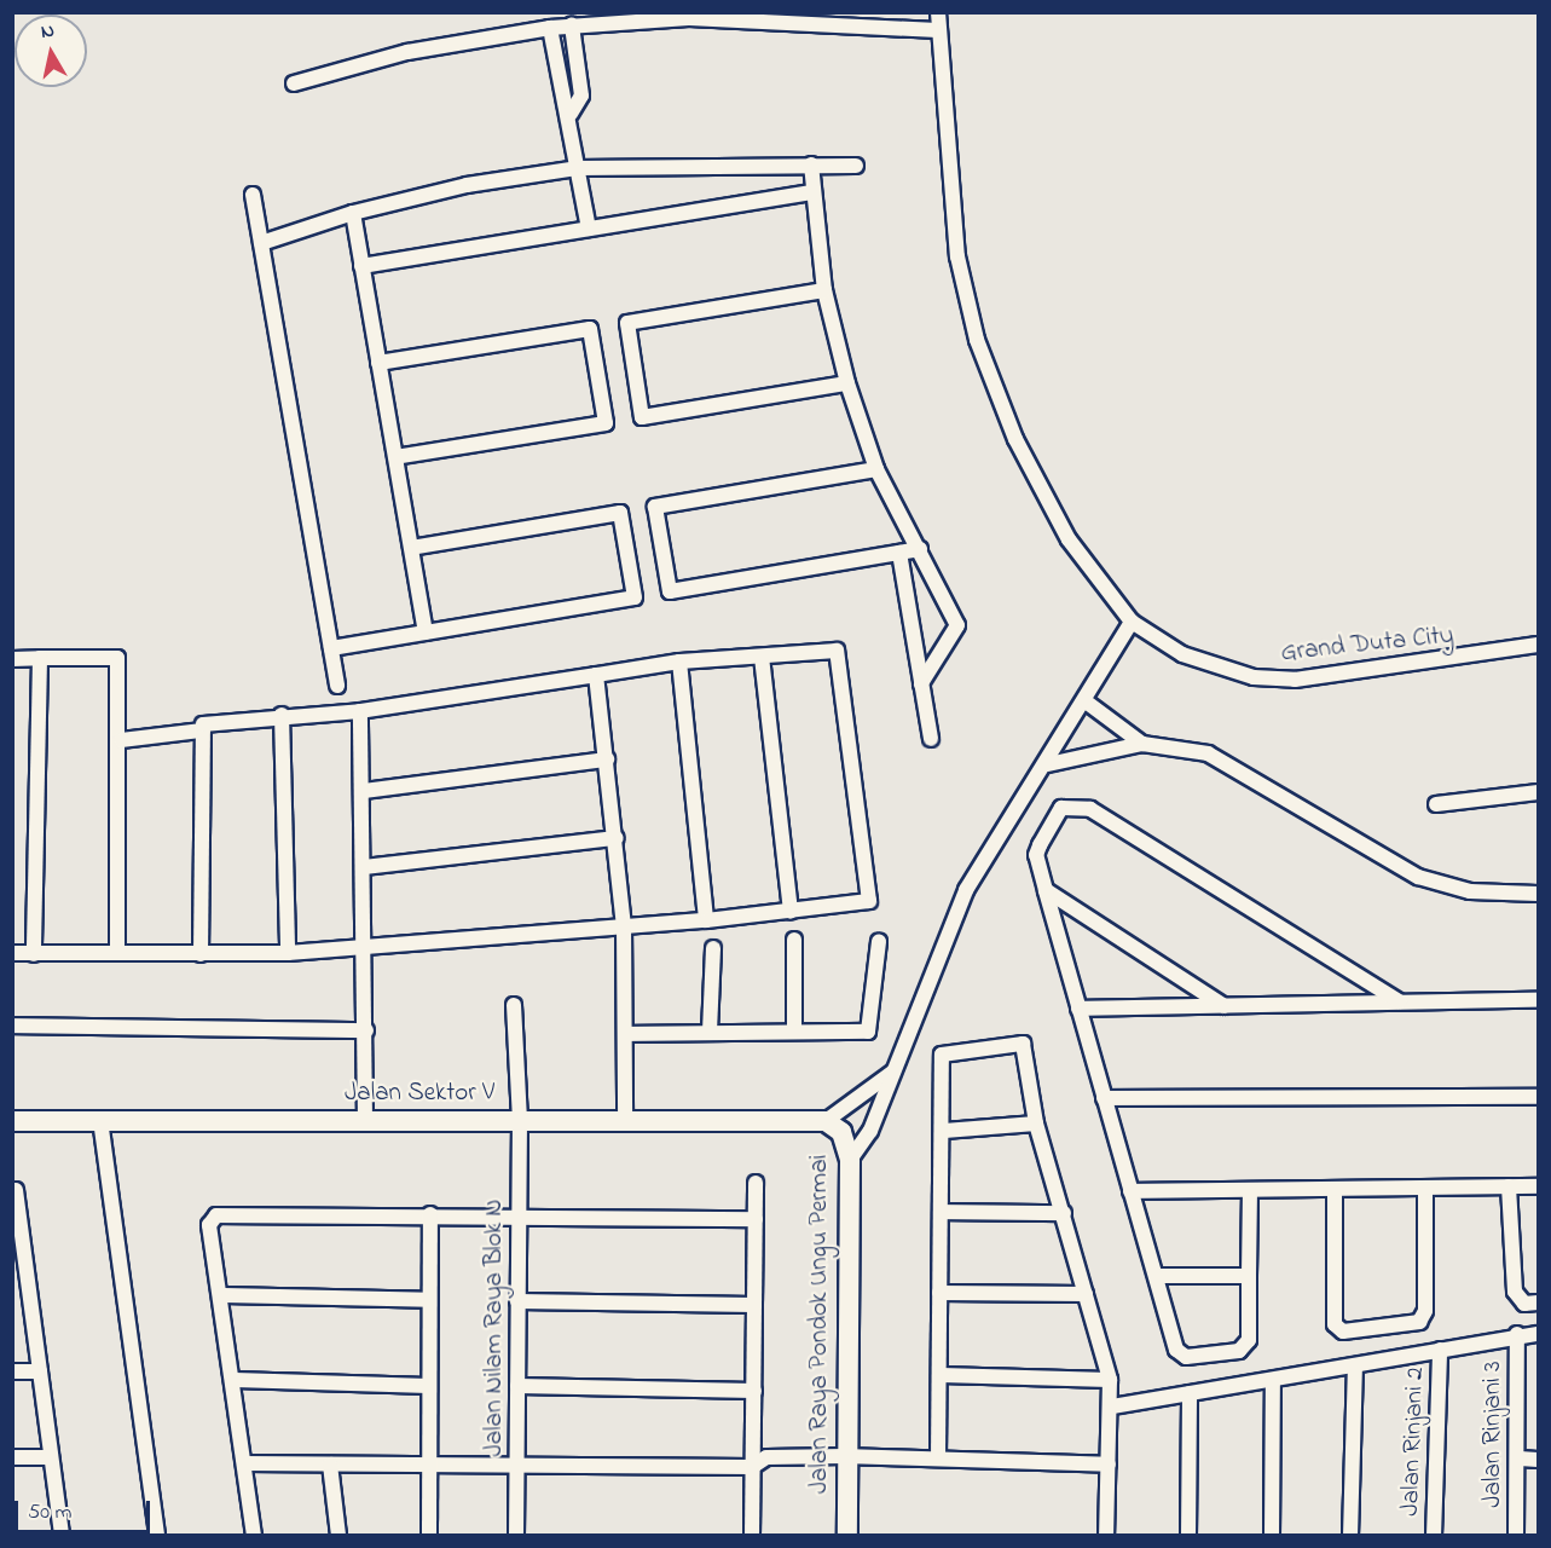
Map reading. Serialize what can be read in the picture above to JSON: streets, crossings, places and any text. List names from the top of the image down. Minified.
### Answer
{"streets":{"street":["Grand Duta City","Jalan Sektor V","Jalan Raya Pondok Ungu Permai","Jalan Nilam Raya Blok N","Jalan Rinjani 3","Jalan Rinjani 2"]},"crossings":[["Jalan Sektor V","Jalan Raya Pondok Ungu Permai"],["Jalan Sektor V","Jalan Nilam Raya Blok N"]],"scale_bar":"50 m","north":"top"}
